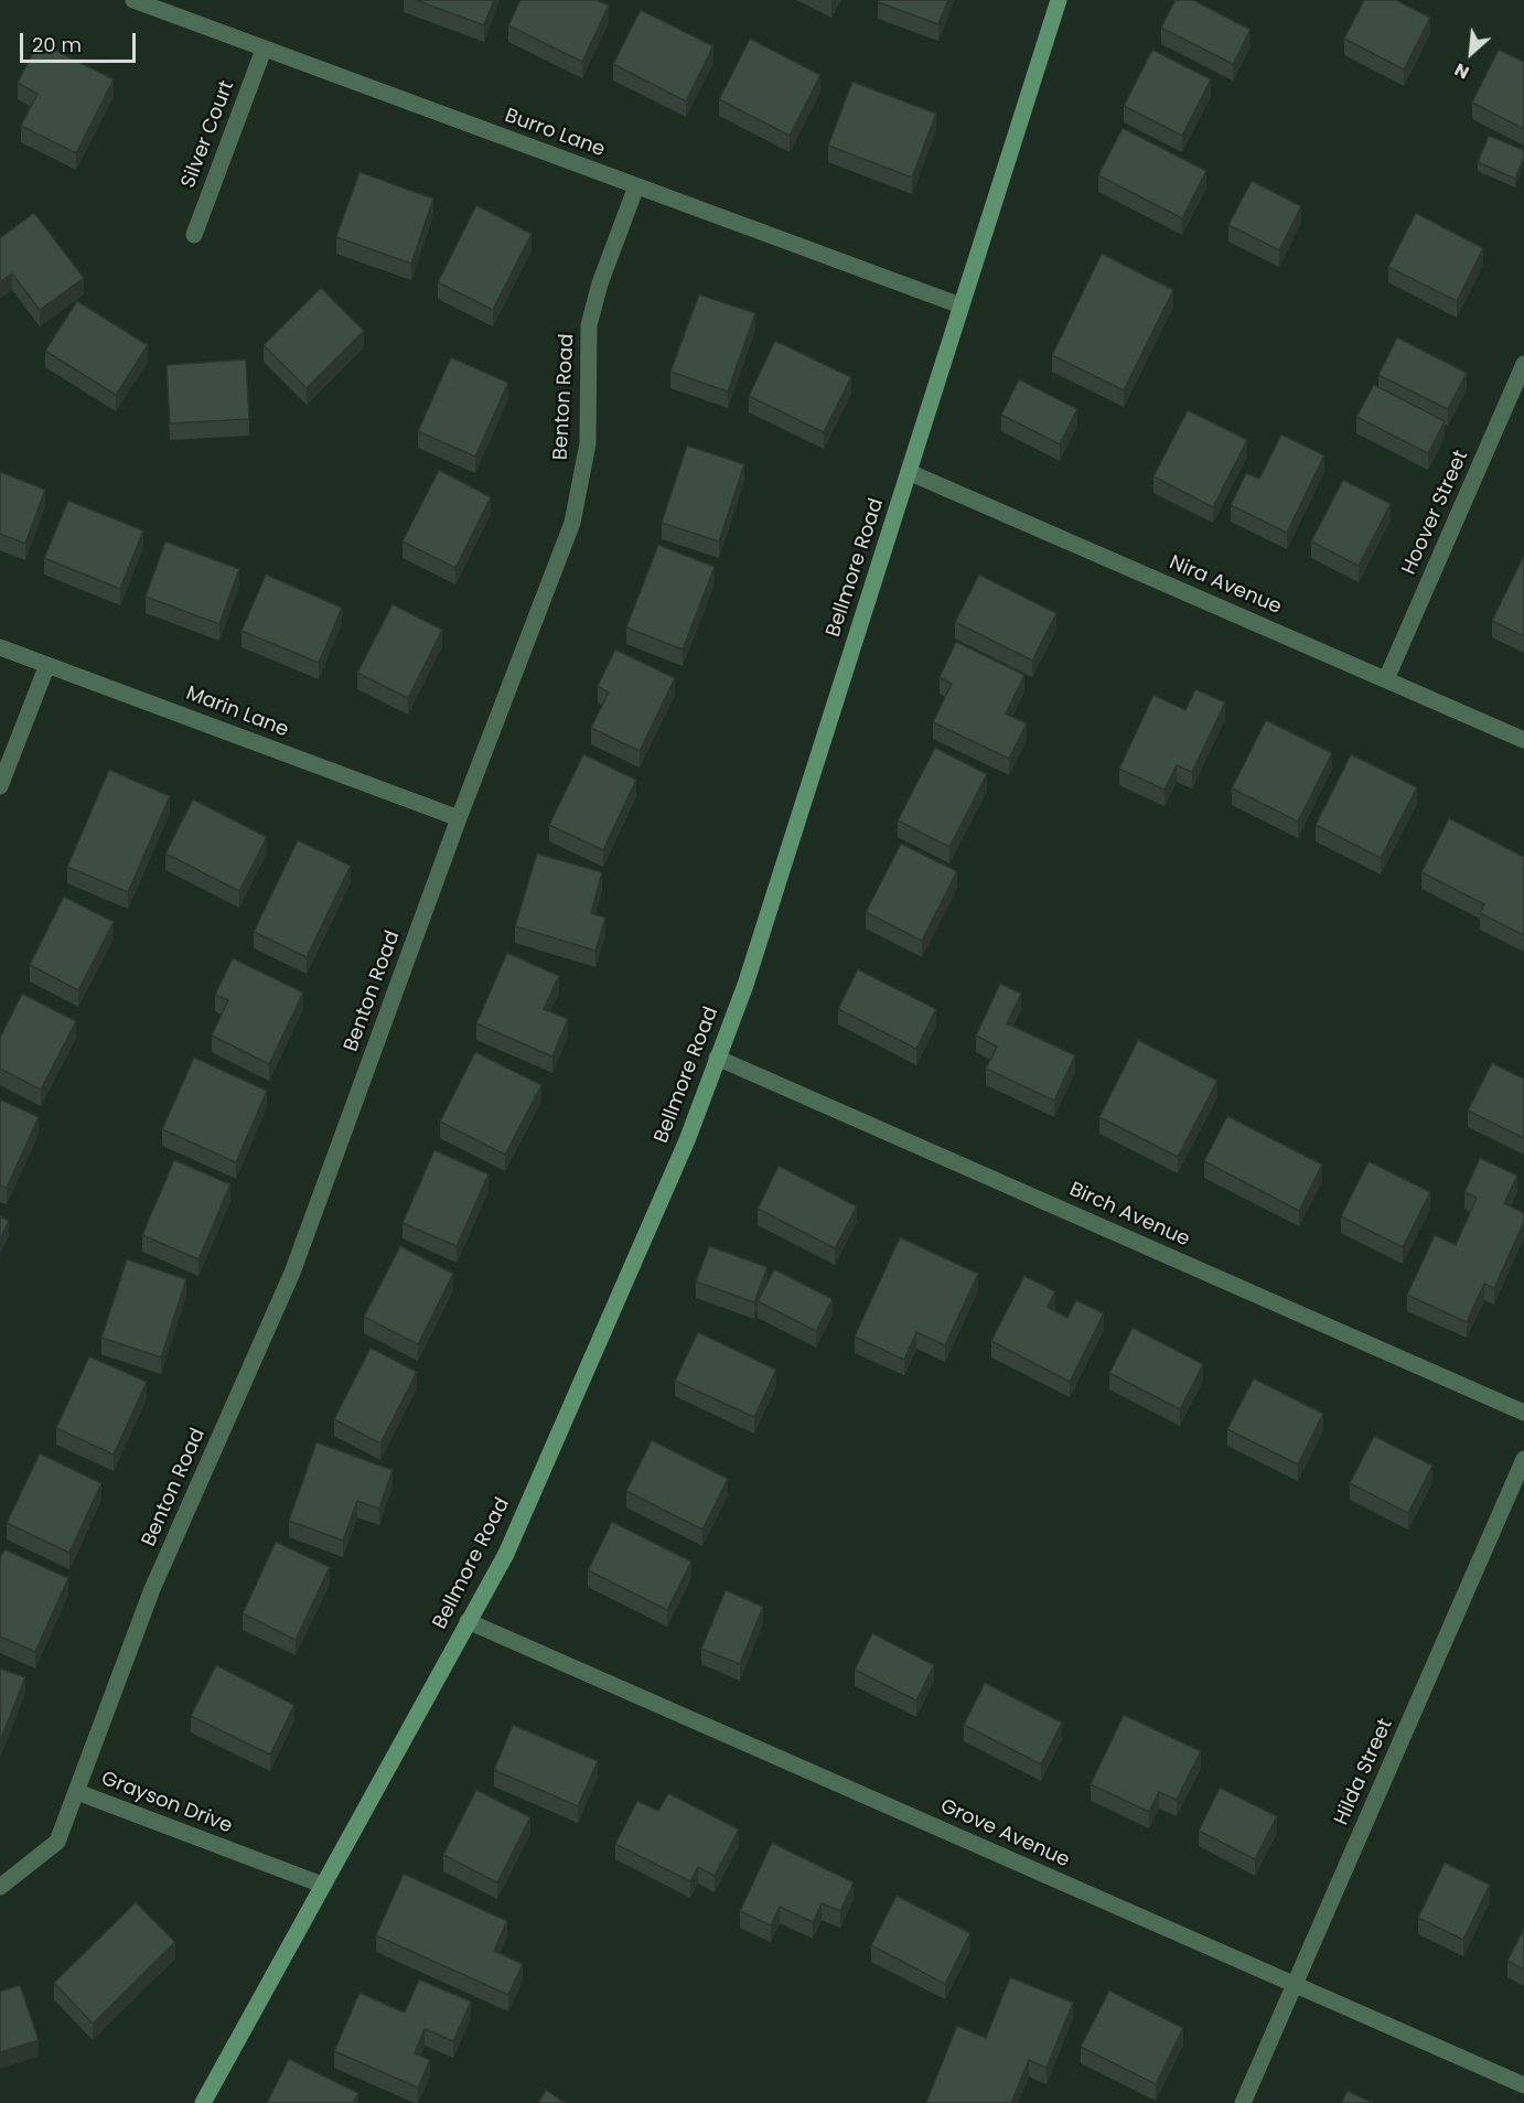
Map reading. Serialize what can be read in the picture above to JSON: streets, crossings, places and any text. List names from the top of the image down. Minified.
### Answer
{"streets":{"main road":["Bellmore Road"],"street":["Burro Lane","Silver Court","Benton Road","Hoover Street","Nira Avenue","Marin Lane","Birch Avenue","Hilda Street","Grayson Drive","Grove Avenue"]},"crossings":[["Burro Lane","Silver Court"],["Burro Lane","Benton Road"],["Burro Lane","Bellmore Road"],["Benton Road","Marin Lane"],["Benton Road","Grayson Drive"],["Hoover Street","Nira Avenue"],["Bellmore Road","Nira Avenue"],["Bellmore Road","Birch Avenue"],["Bellmore Road","Grayson Drive"],["Bellmore Road","Grove Avenue"],["Hilda Street","Grove Avenue"]],"scale_bar":"20 m","north":"bottom left"}
